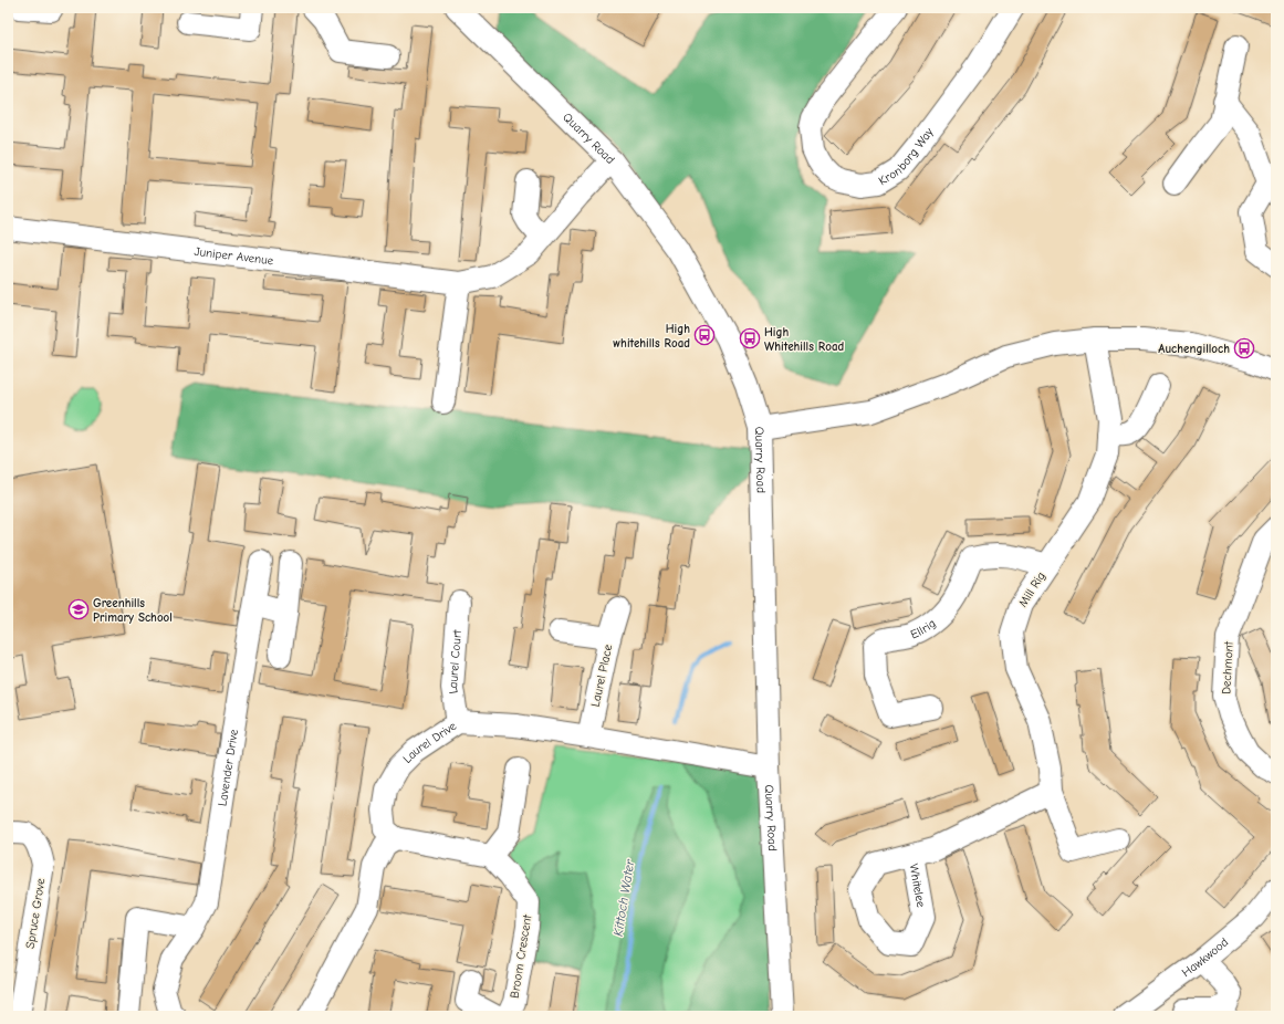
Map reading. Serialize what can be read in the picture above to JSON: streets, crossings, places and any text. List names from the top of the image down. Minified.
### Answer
{"streets":{"street":["Quarry Road","Kronborg Way","Juniper Avenue","Mill Rig","Ellrig","Laurel Court","Dechmont","Laurel Place","Laurel Drive","Lavender Drive","Whitelee","Spruce Grove","Broom Crescent","Hawkwood"]},"crossings":[["Quarry Road","Juniper Avenue"],["Quarry Road","Laurel Drive"],["Mill Rig","Ellrig"],["Mill Rig","Whitelee"],["Laurel Court","Laurel Drive"],["Laurel Place","Laurel Drive"]],"water":["Kittoch Water"],"places":{"bus stop":["High whitehills Road","High Whitehills Road","Auchengilloch"],"school or university":["Greenhills Primary School"]}}
